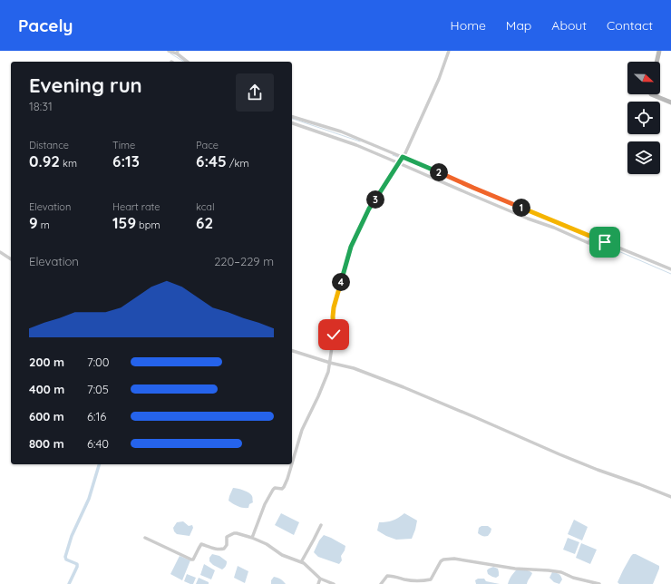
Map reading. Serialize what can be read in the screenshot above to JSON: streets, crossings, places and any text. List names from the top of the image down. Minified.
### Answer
{"north":"right","page":{"header":"Pacely","nav":["Home","Map","About","Contact"],"heading":["Evening run","18:31"],"stats":[["Distance","0.92 km"],["Time","6:13"],["Pace","6:45 /km"],["Elevation","9 m"],["Heart rate","159 bpm"],["kcal","62"]],"pins":["2","3","1","4"],"chart":["Elevation","220–229 m"],"list":[{"name":"200 m","note":"7:00"},{"name":"400 m","note":"7:05"},{"name":"600 m","note":"6:16"},{"name":"800 m","note":"6:40"}]}}
